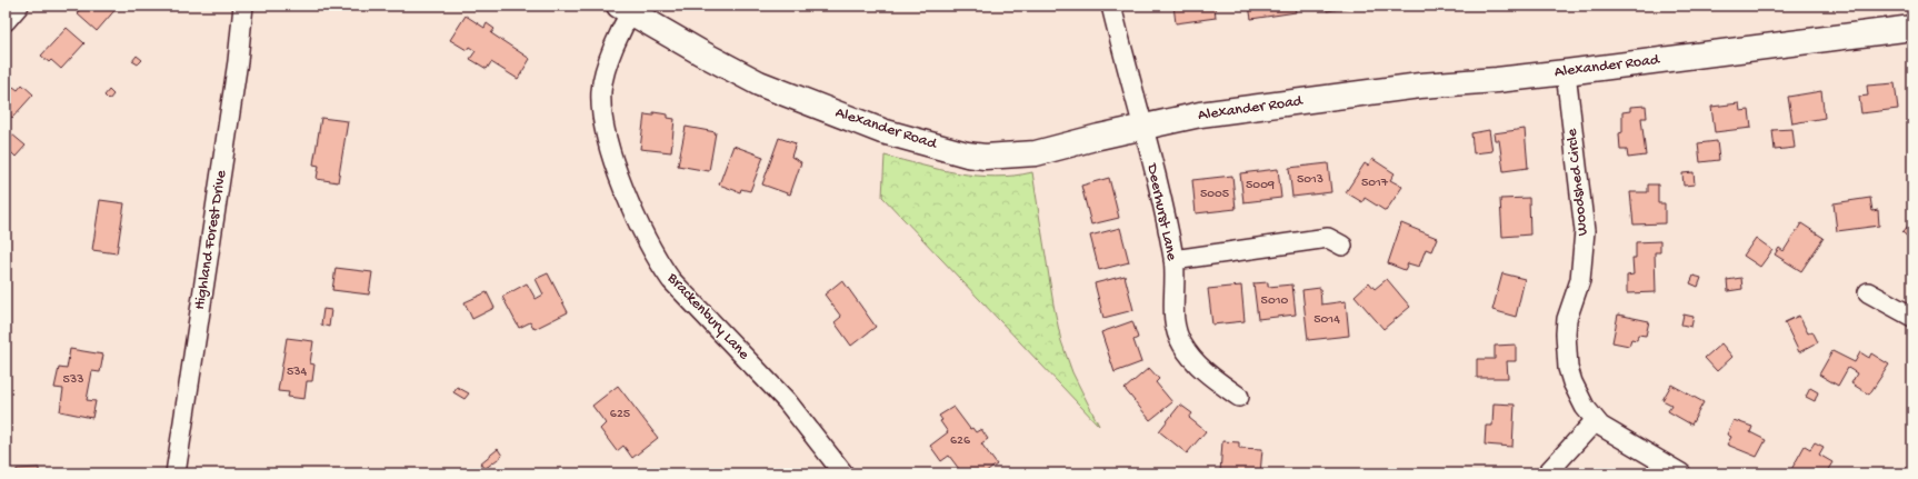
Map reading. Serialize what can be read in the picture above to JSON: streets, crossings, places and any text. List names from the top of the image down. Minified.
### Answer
{"streets":{"street":["Alexander Road","Woodshed Circle","Deerhurst Lane","Highland Forest Drive","Brackenbury Lane"]},"crossings":[["Alexander Road","Woodshed Circle"],["Alexander Road","Deerhurst Lane"],["Alexander Road","Brackenbury Lane"]],"house_numbers":["5013","5017","5009","5005","5010","5014","534","533","625","626"]}
